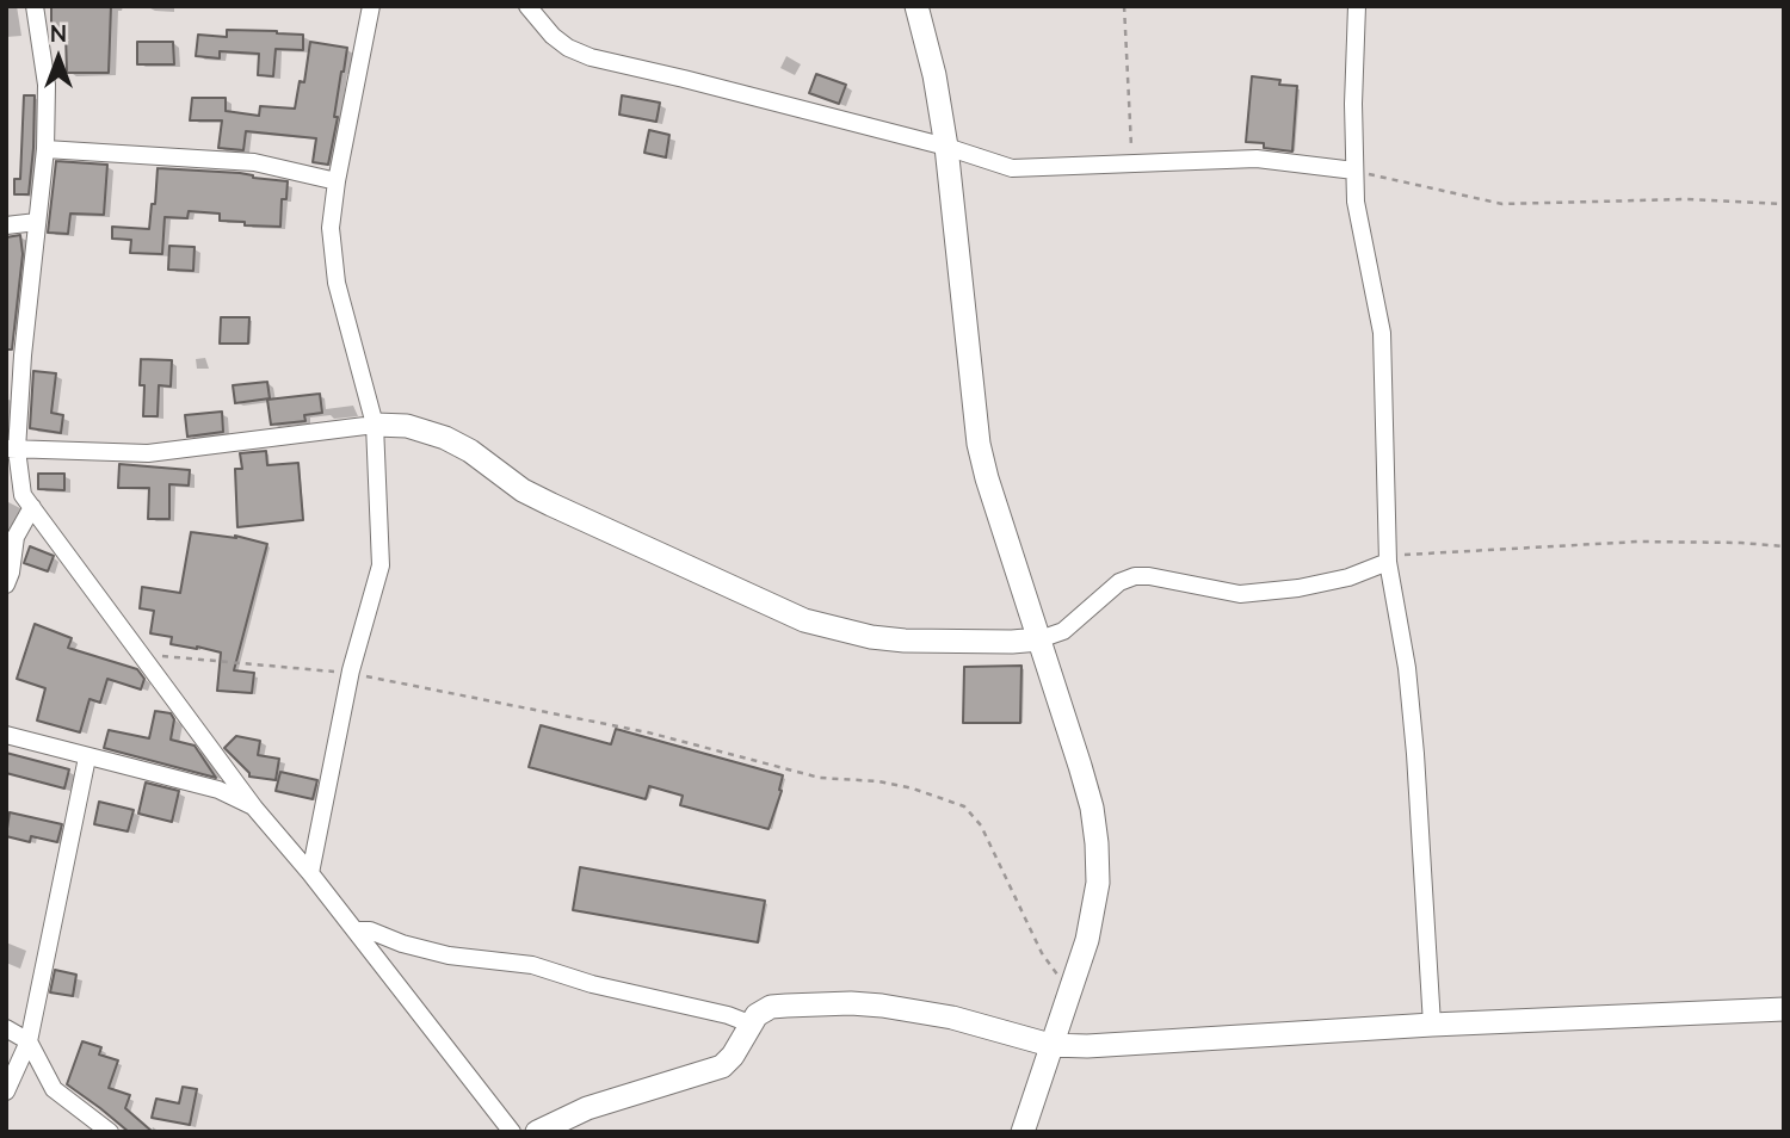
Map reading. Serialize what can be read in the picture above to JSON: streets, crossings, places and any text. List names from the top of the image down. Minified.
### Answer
{"north":"top"}
